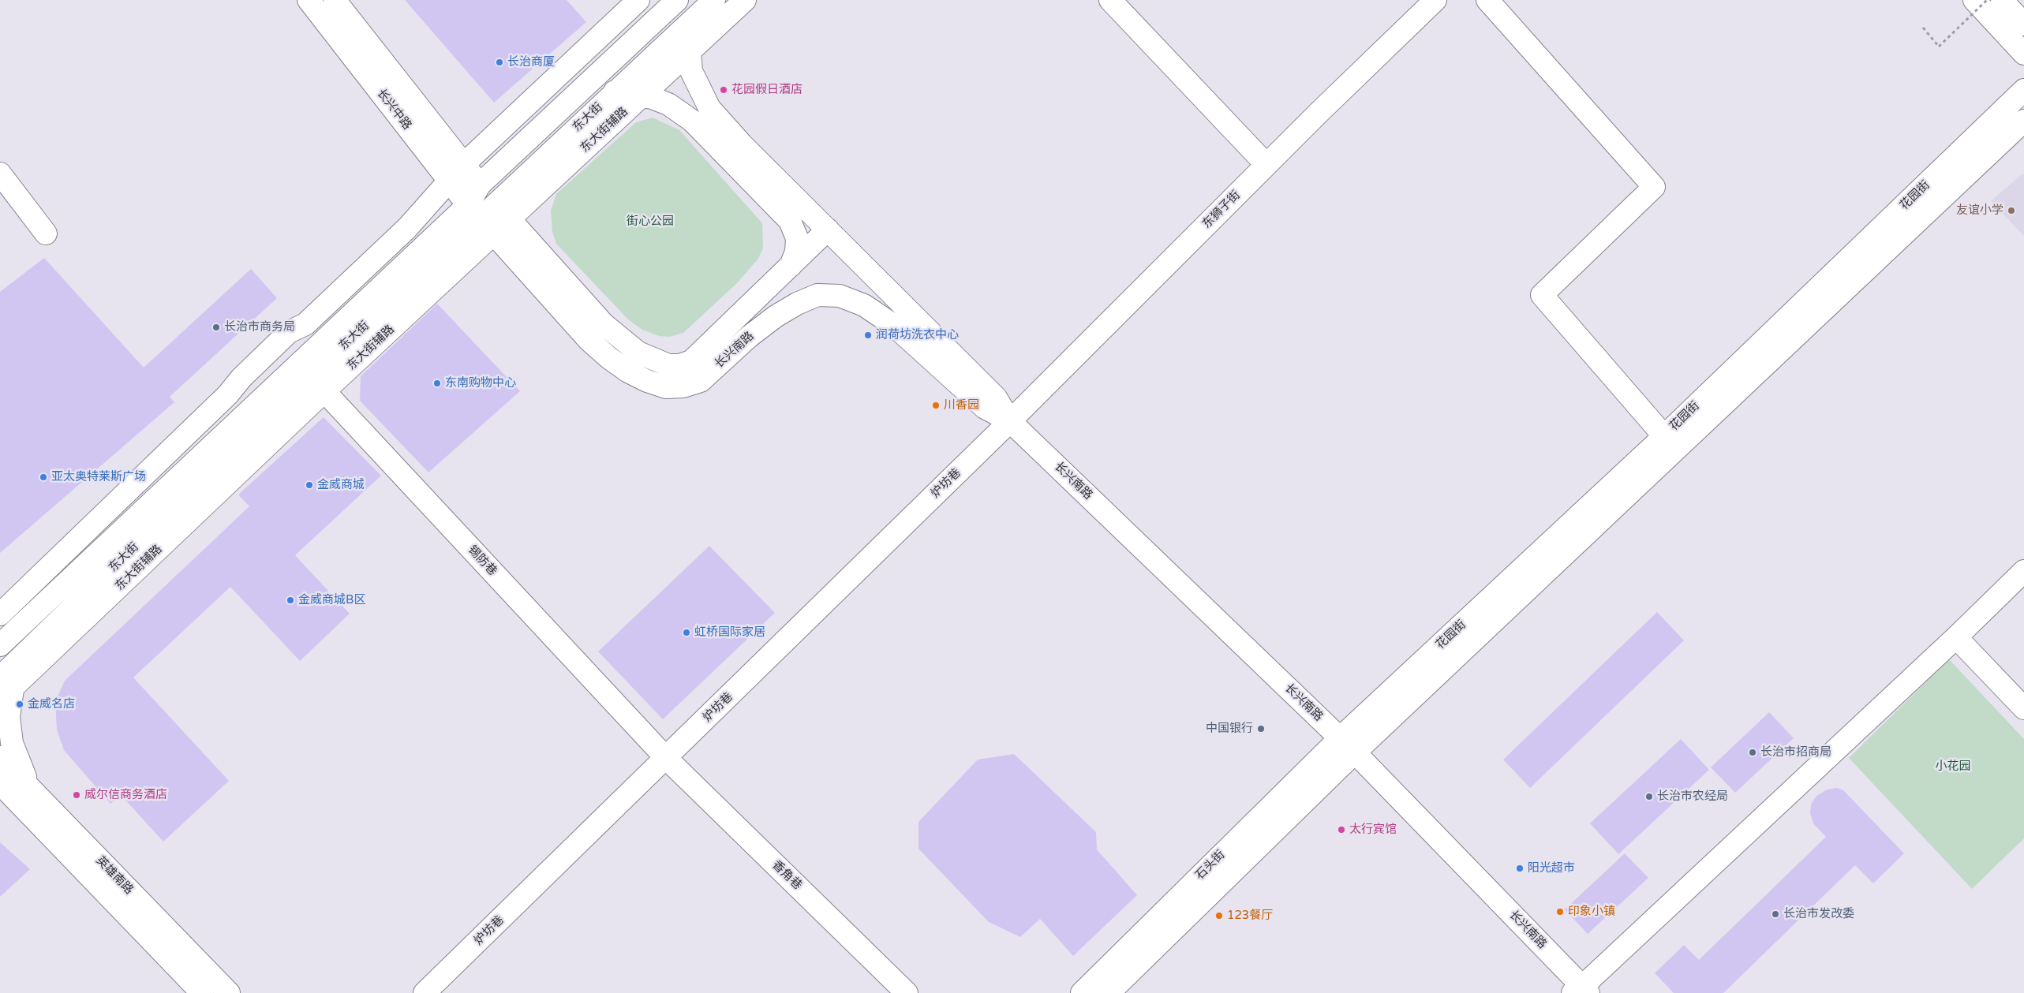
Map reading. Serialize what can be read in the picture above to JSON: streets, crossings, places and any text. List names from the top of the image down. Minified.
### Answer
{"streets":{"street":["长兴中路","东大街","东大街辅路","花园街","东狮子街","长兴南路","炉坊巷","锡防巷","石头街","英雄南路","香角巷"]},"crossings":[["长兴中路","东大街"],["长兴中路","东大街辅路"],["长兴中路","长兴南路"],["东大街","东大街辅路"],["东大街","长兴南路"],["东大街","锡防巷"],["东大街辅路","长兴南路"],["东大街辅路","锡防巷"],["花园街","长兴南路"],["花园街","石头街"],["东狮子街","长兴南路"],["东狮子街","炉坊巷"],["长兴南路","炉坊巷"],["长兴南路","石头街"],["炉坊巷","锡防巷"],["炉坊巷","香角巷"],["锡防巷","香角巷"]],"parks":["街心公园","小花园"],"places":["长治商厦","花园假日酒店","友谊小学","长治市商务局","润荷坊洗衣中心","东南购物中心","川香园","亚太奥特莱斯广场","金威商城","金威商城B区","虹桥国际家居","金威名店","中国银行","长治市招商局","威尔信商务酒店","长治市农经局","太行宾馆","阳光超市","印象小镇","长治市发改委","123餐厅"]}
